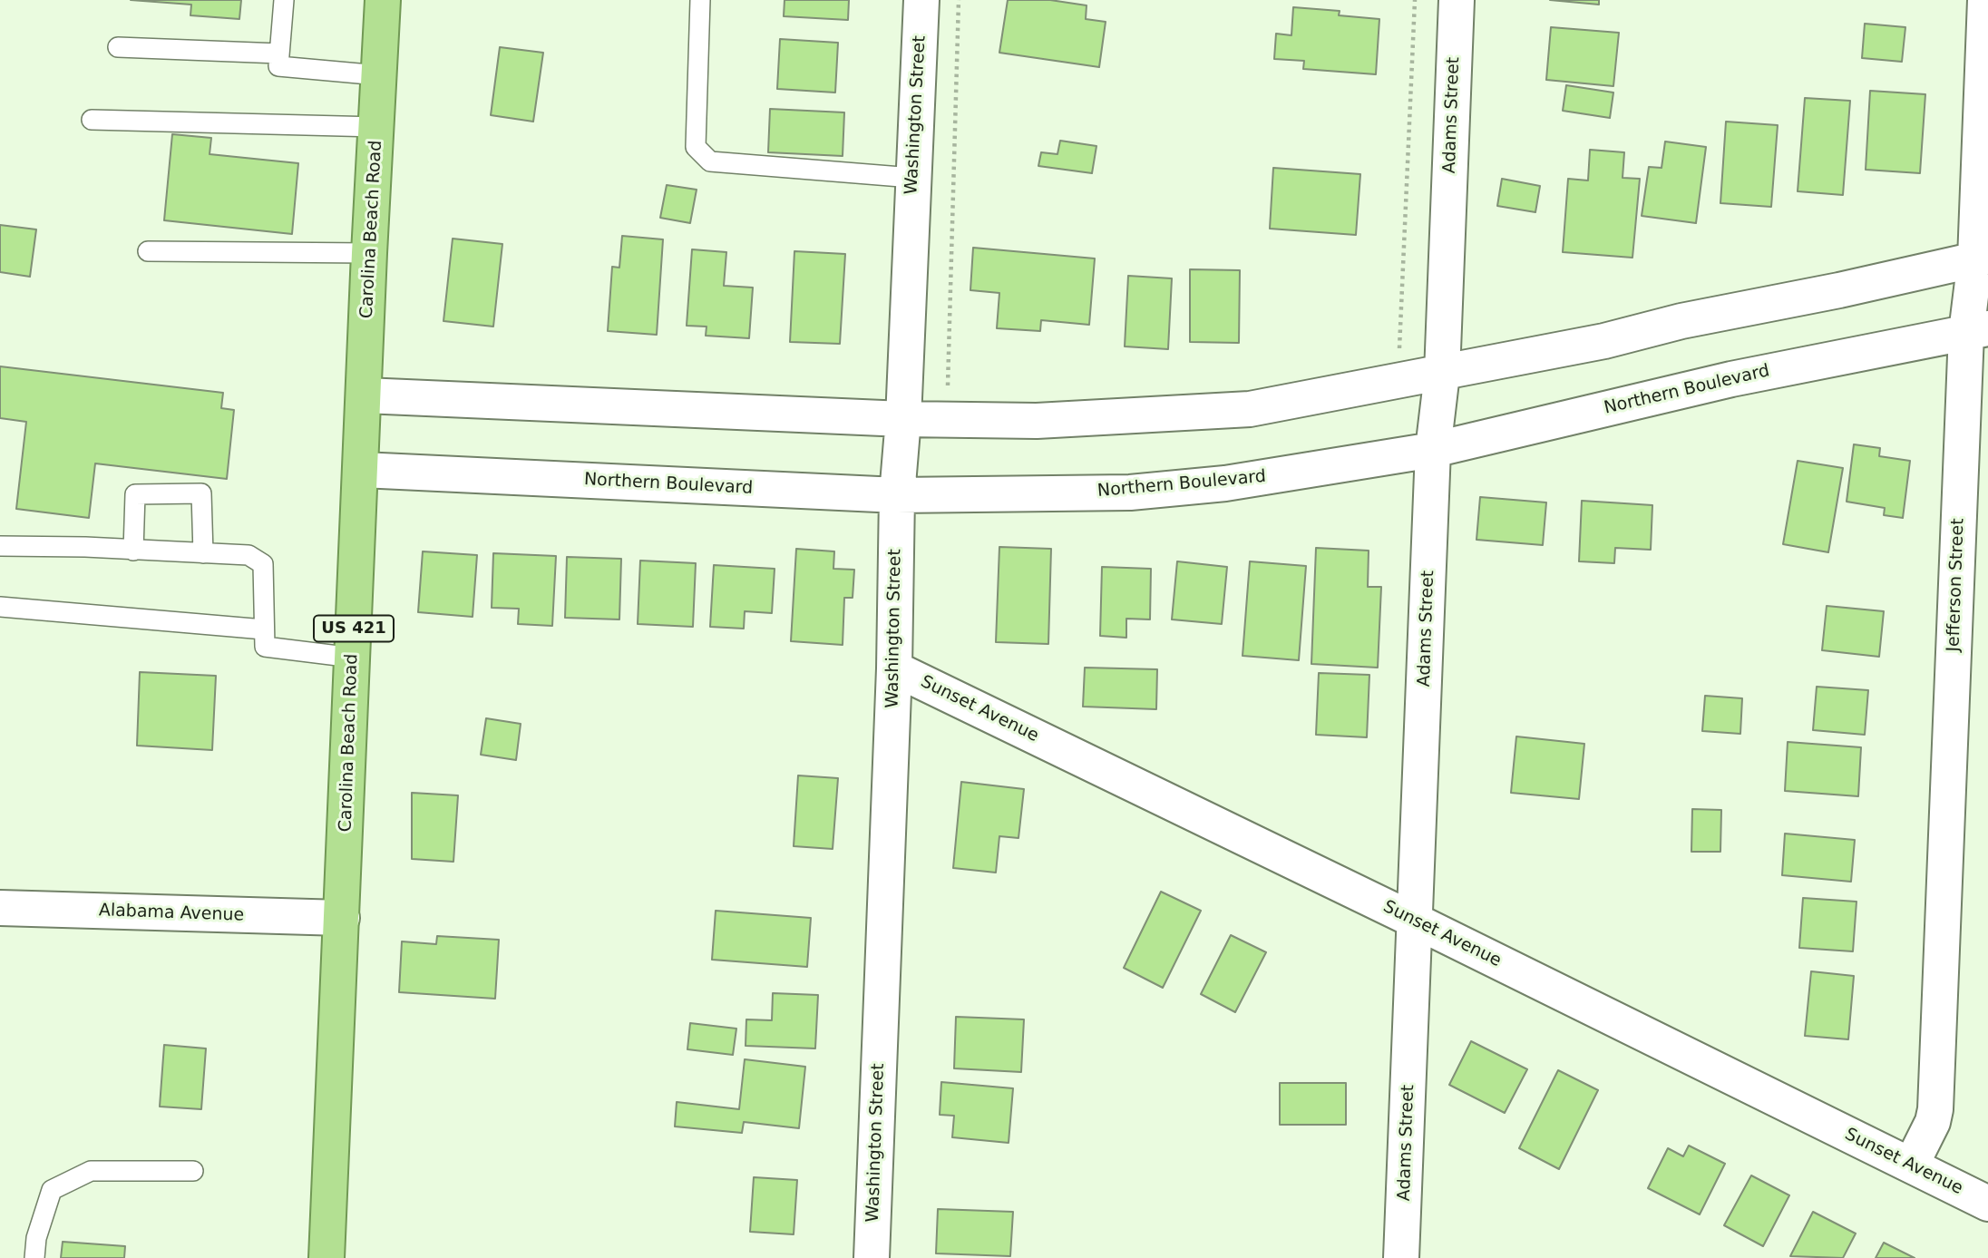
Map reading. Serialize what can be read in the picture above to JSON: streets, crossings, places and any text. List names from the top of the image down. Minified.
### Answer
{"streets":{"highway":["Carolina Beach Road","US 421"],"street":["Washington Street","Adams Street","Northern Boulevard","Jefferson Street","Sunset Avenue","Alabama Avenue"]},"crossings":[["Washington Street","Northern Boulevard"],["Washington Street","Sunset Avenue"],["Adams Street","Northern Boulevard"],["Adams Street","Sunset Avenue"],["Carolina Beach Road","Northern Boulevard"],["Carolina Beach Road","Alabama Avenue"],["Northern Boulevard","Jefferson Street"],["Jefferson Street","Sunset Avenue"]]}
